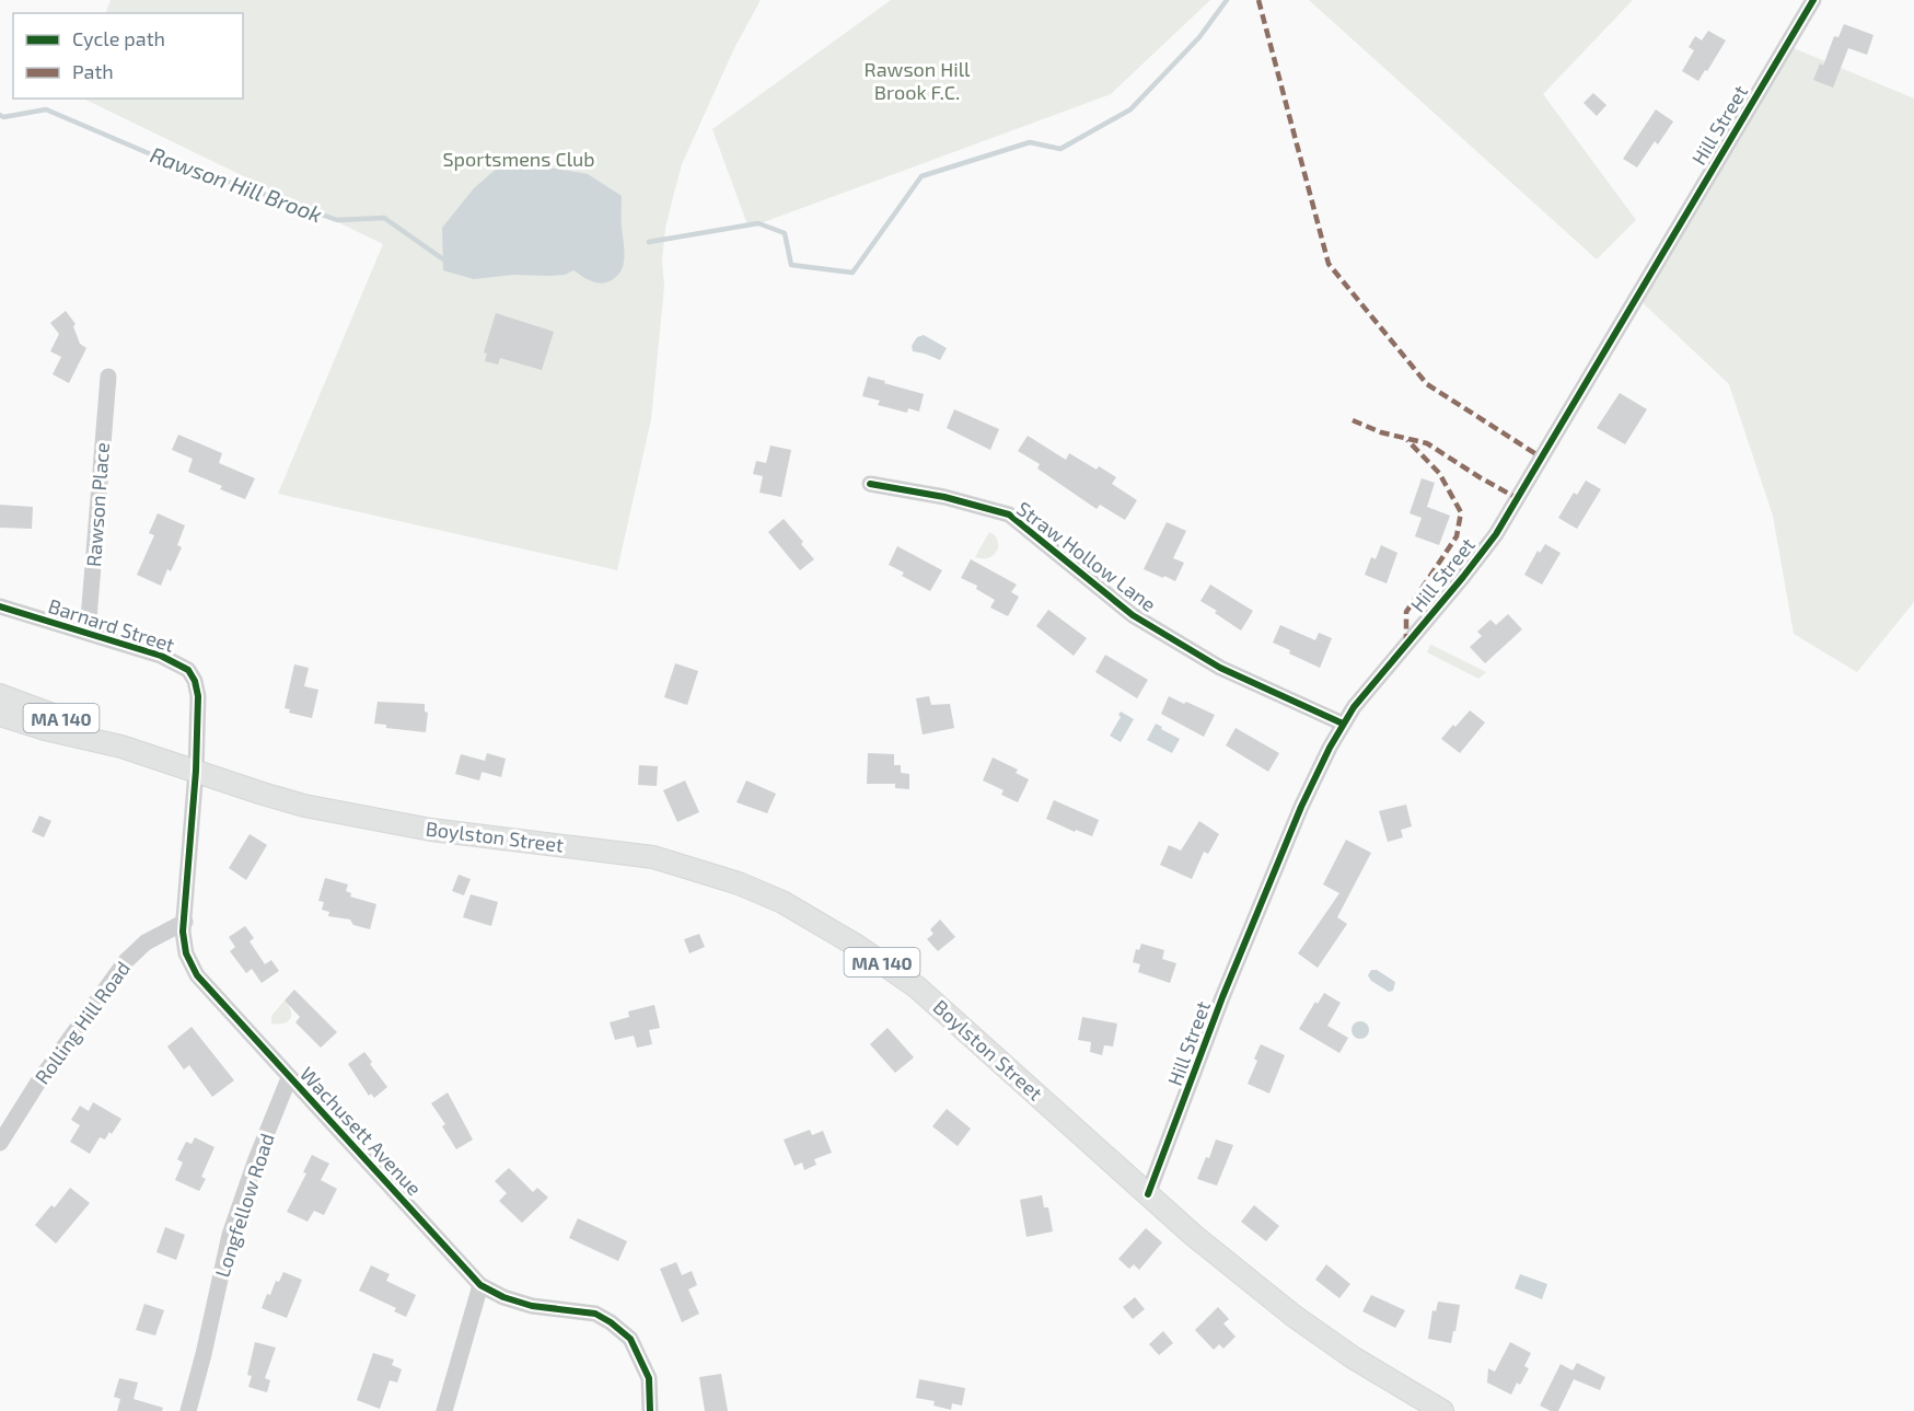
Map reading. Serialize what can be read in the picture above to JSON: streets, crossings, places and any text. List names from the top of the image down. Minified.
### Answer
{"streets":{"main road":["MA 140","Boylston Street"],"street":["Hill Street","Rawson Place","Straw Hollow Lane","Barnard Street","Rolling Hill Road","Wachusett Avenue","Longfellow Road"]},"crossings":[["Hill Street","Straw Hollow Lane"],["Hill Street","Boylston Street"],["Rawson Place","Barnard Street"],["Barnard Street","Boylston Street"],["Barnard Street","Wachusett Avenue"],["Boylston Street","Wachusett Avenue"],["Rolling Hill Road","Wachusett Avenue"],["Wachusett Avenue","Longfellow Road"]],"water":["Rawson Hill Brook"],"parks":["Rawson Hill Brook F.C.","Sportsmens Club"],"legend":["Cycle path","Path"]}
